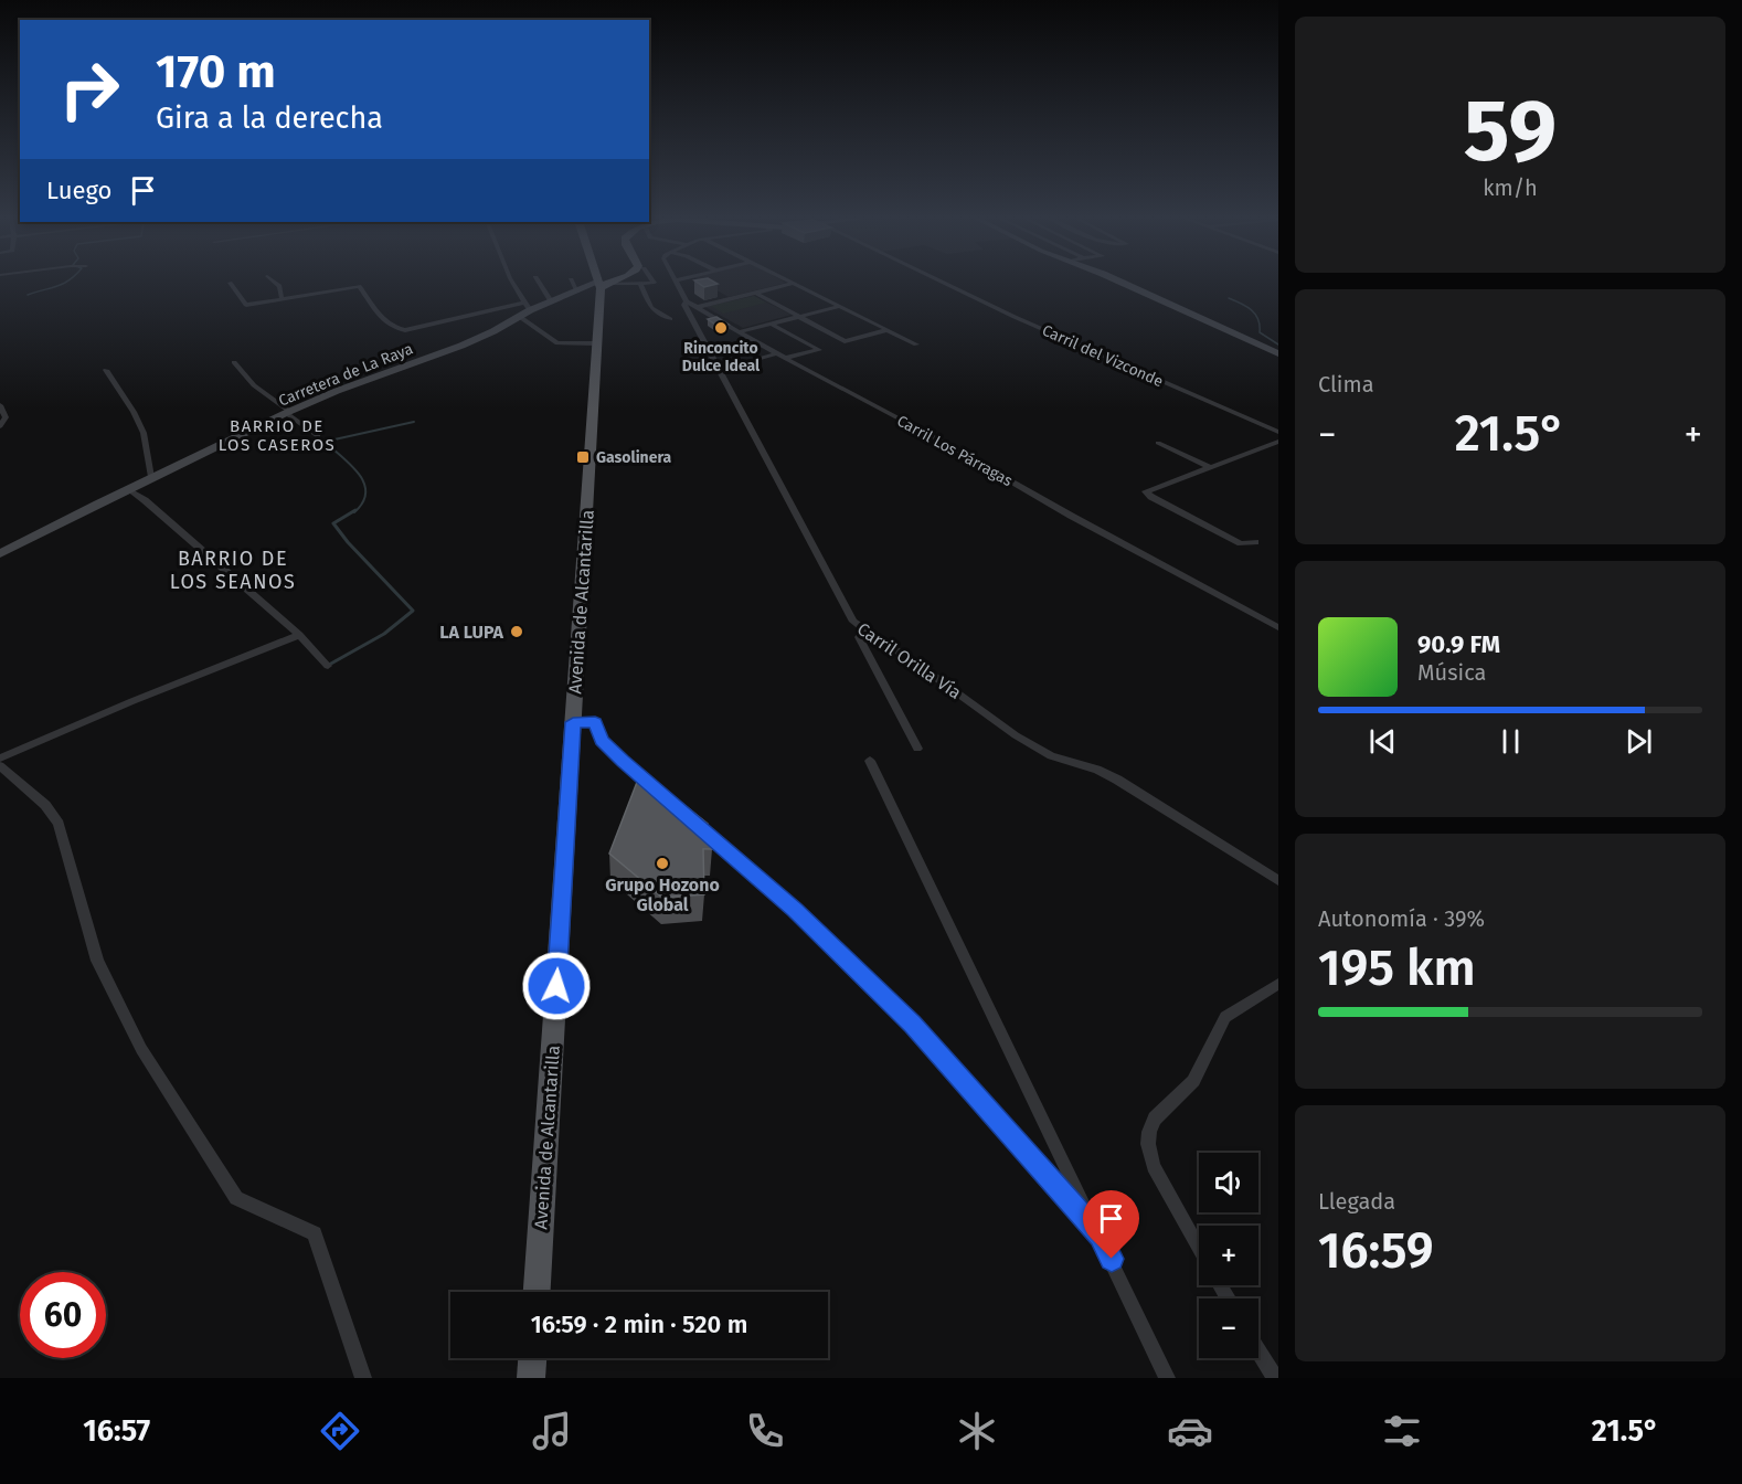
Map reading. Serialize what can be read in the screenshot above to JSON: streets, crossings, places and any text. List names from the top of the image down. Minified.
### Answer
{"streets":{"main road":["Carretera de La Raya","Avenida de Alcantarilla"],"street":["Carril del Vizconde","Carril Los Párragas","Carril Orilla Vía"]},"crossings":[["Carretera de La Raya","Avenida de Alcantarilla"],["Carril Los Párragas","Carril Orilla Vía"]],"districts":["BARRIO DE LOS CASEROS","BARRIO DE LOS SEANOS"],"places":{"other":["Rinconcito Dulce Ideal","LA LUPA","Grupo Hozono Global"],"transit":["Gasolinera"]},"page":{"tile":[["59","km/h"],"Clima",["Autonomía · 39%","195 km"],["Llegada","16:59"]],"turn":["170 m","Gira a la derecha"],"then":"Luego","heat":["−","21.5°","+"],"song":["90.9 FM","Música"],"map_buttons":["+","−"],"limit":"60","trip":"16:59 · 2 min · 520 m","tabs":["16:57","21.5°"]}}
